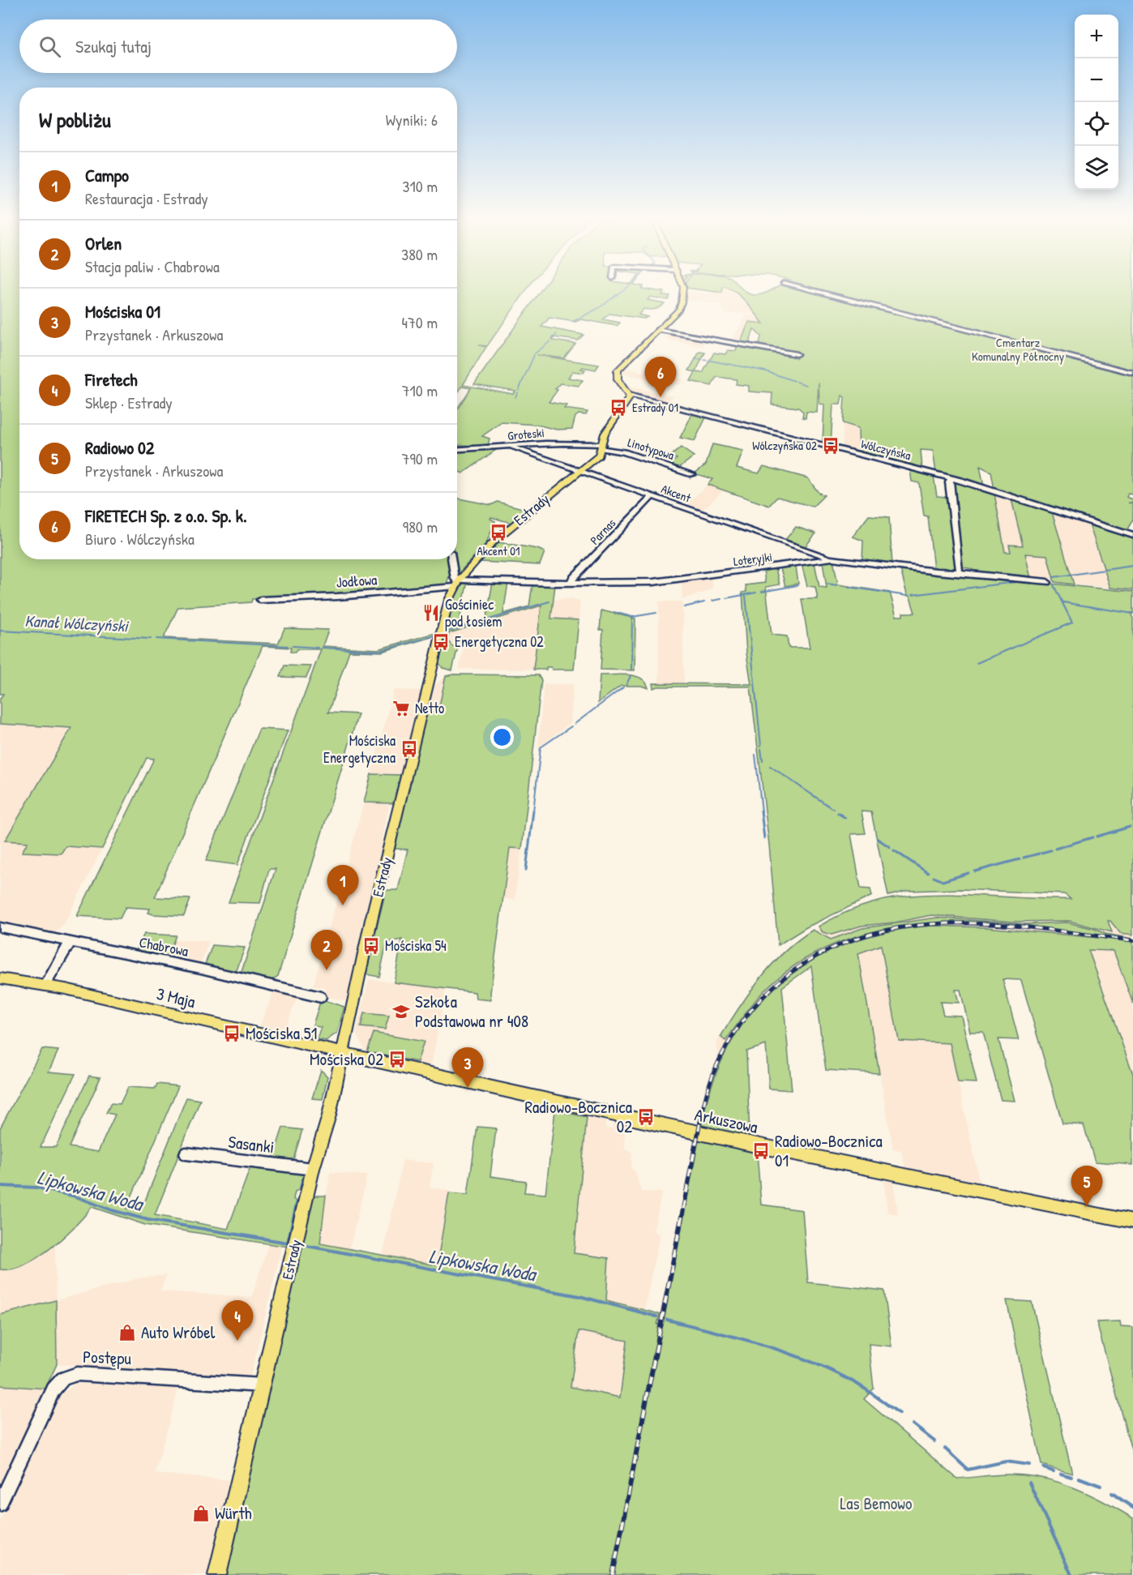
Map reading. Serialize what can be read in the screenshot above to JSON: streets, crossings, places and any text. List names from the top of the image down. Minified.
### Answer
{"streets":{"main road":["Estrady","3 Maja","Arkuszowa"],"street":["Groteski","Linotypowa","Wólczyńska","Akcent","Parnas","Loteryjki","Jodłowa","Chabrowa","Sasanki","Postępu"]},"crossings":[["Groteski","Linotypowa"],["Groteski","Akcent"],["Groteski","Estrady"],["Linotypowa","Estrady"],["Wólczyńska","Estrady"],["Akcent","Estrady"],["Akcent","Parnas"],["Akcent","Loteryjki"],["Estrady","Loteryjki"],["Estrady","Jodłowa"],["Estrady","3 Maja"],["Estrady","Arkuszowa"],["Estrady","Sasanki"],["Estrady","Postępu"],["Parnas","Loteryjki"],["Loteryjki","Jodłowa"],["3 Maja","Arkuszowa"]],"water":["Kanał Wólczyński","Lipkowska Woda"],"parks":["Cmentarz Komunalny Północny","Las Bemowo"],"places":{"bus stop":["Estrady 01","Wólczyńska 02","Akcent 01","Energetyczna 02","Mościska Energetyczna","Mościska 54","Mościska 51","Mościska 02","Radiowo-Bocznica 02","Radiowo-Bocznica 01"],"restaurant":["Gościniec pod łosiem"],"supermarket":["Netto"],"school or university":["Szkoła Podstawowa nr 408"],"shop":["Auto Wróbel","Würth"]},"page":{"map_buttons":["+","−"],"search":"Szukaj tutaj","heading":["W pobliżu","Wyniki: 6"],"list":[{"mark":"1","name":"Campo","note":"Restauracja · Estrady","value":"310 m"},{"mark":"2","name":"Orlen","note":"Stacja paliw · Chabrowa","value":"380 m"},{"mark":"3","name":"Mościska 01","note":"Przystanek · Arkuszowa","value":"470 m"},{"mark":"4","name":"Firetech","note":"Sklep · Estrady","value":"710 m"},{"mark":"5","name":"Radiowo 02","note":"Przystanek · Arkuszowa","value":"790 m"},{"mark":"6","name":"FIRETECH Sp. z o.o. Sp. k.","note":"Biuro · Wólczyńska","value":"980 m"}],"pins":["6","1","2","3","5","4"]}}
